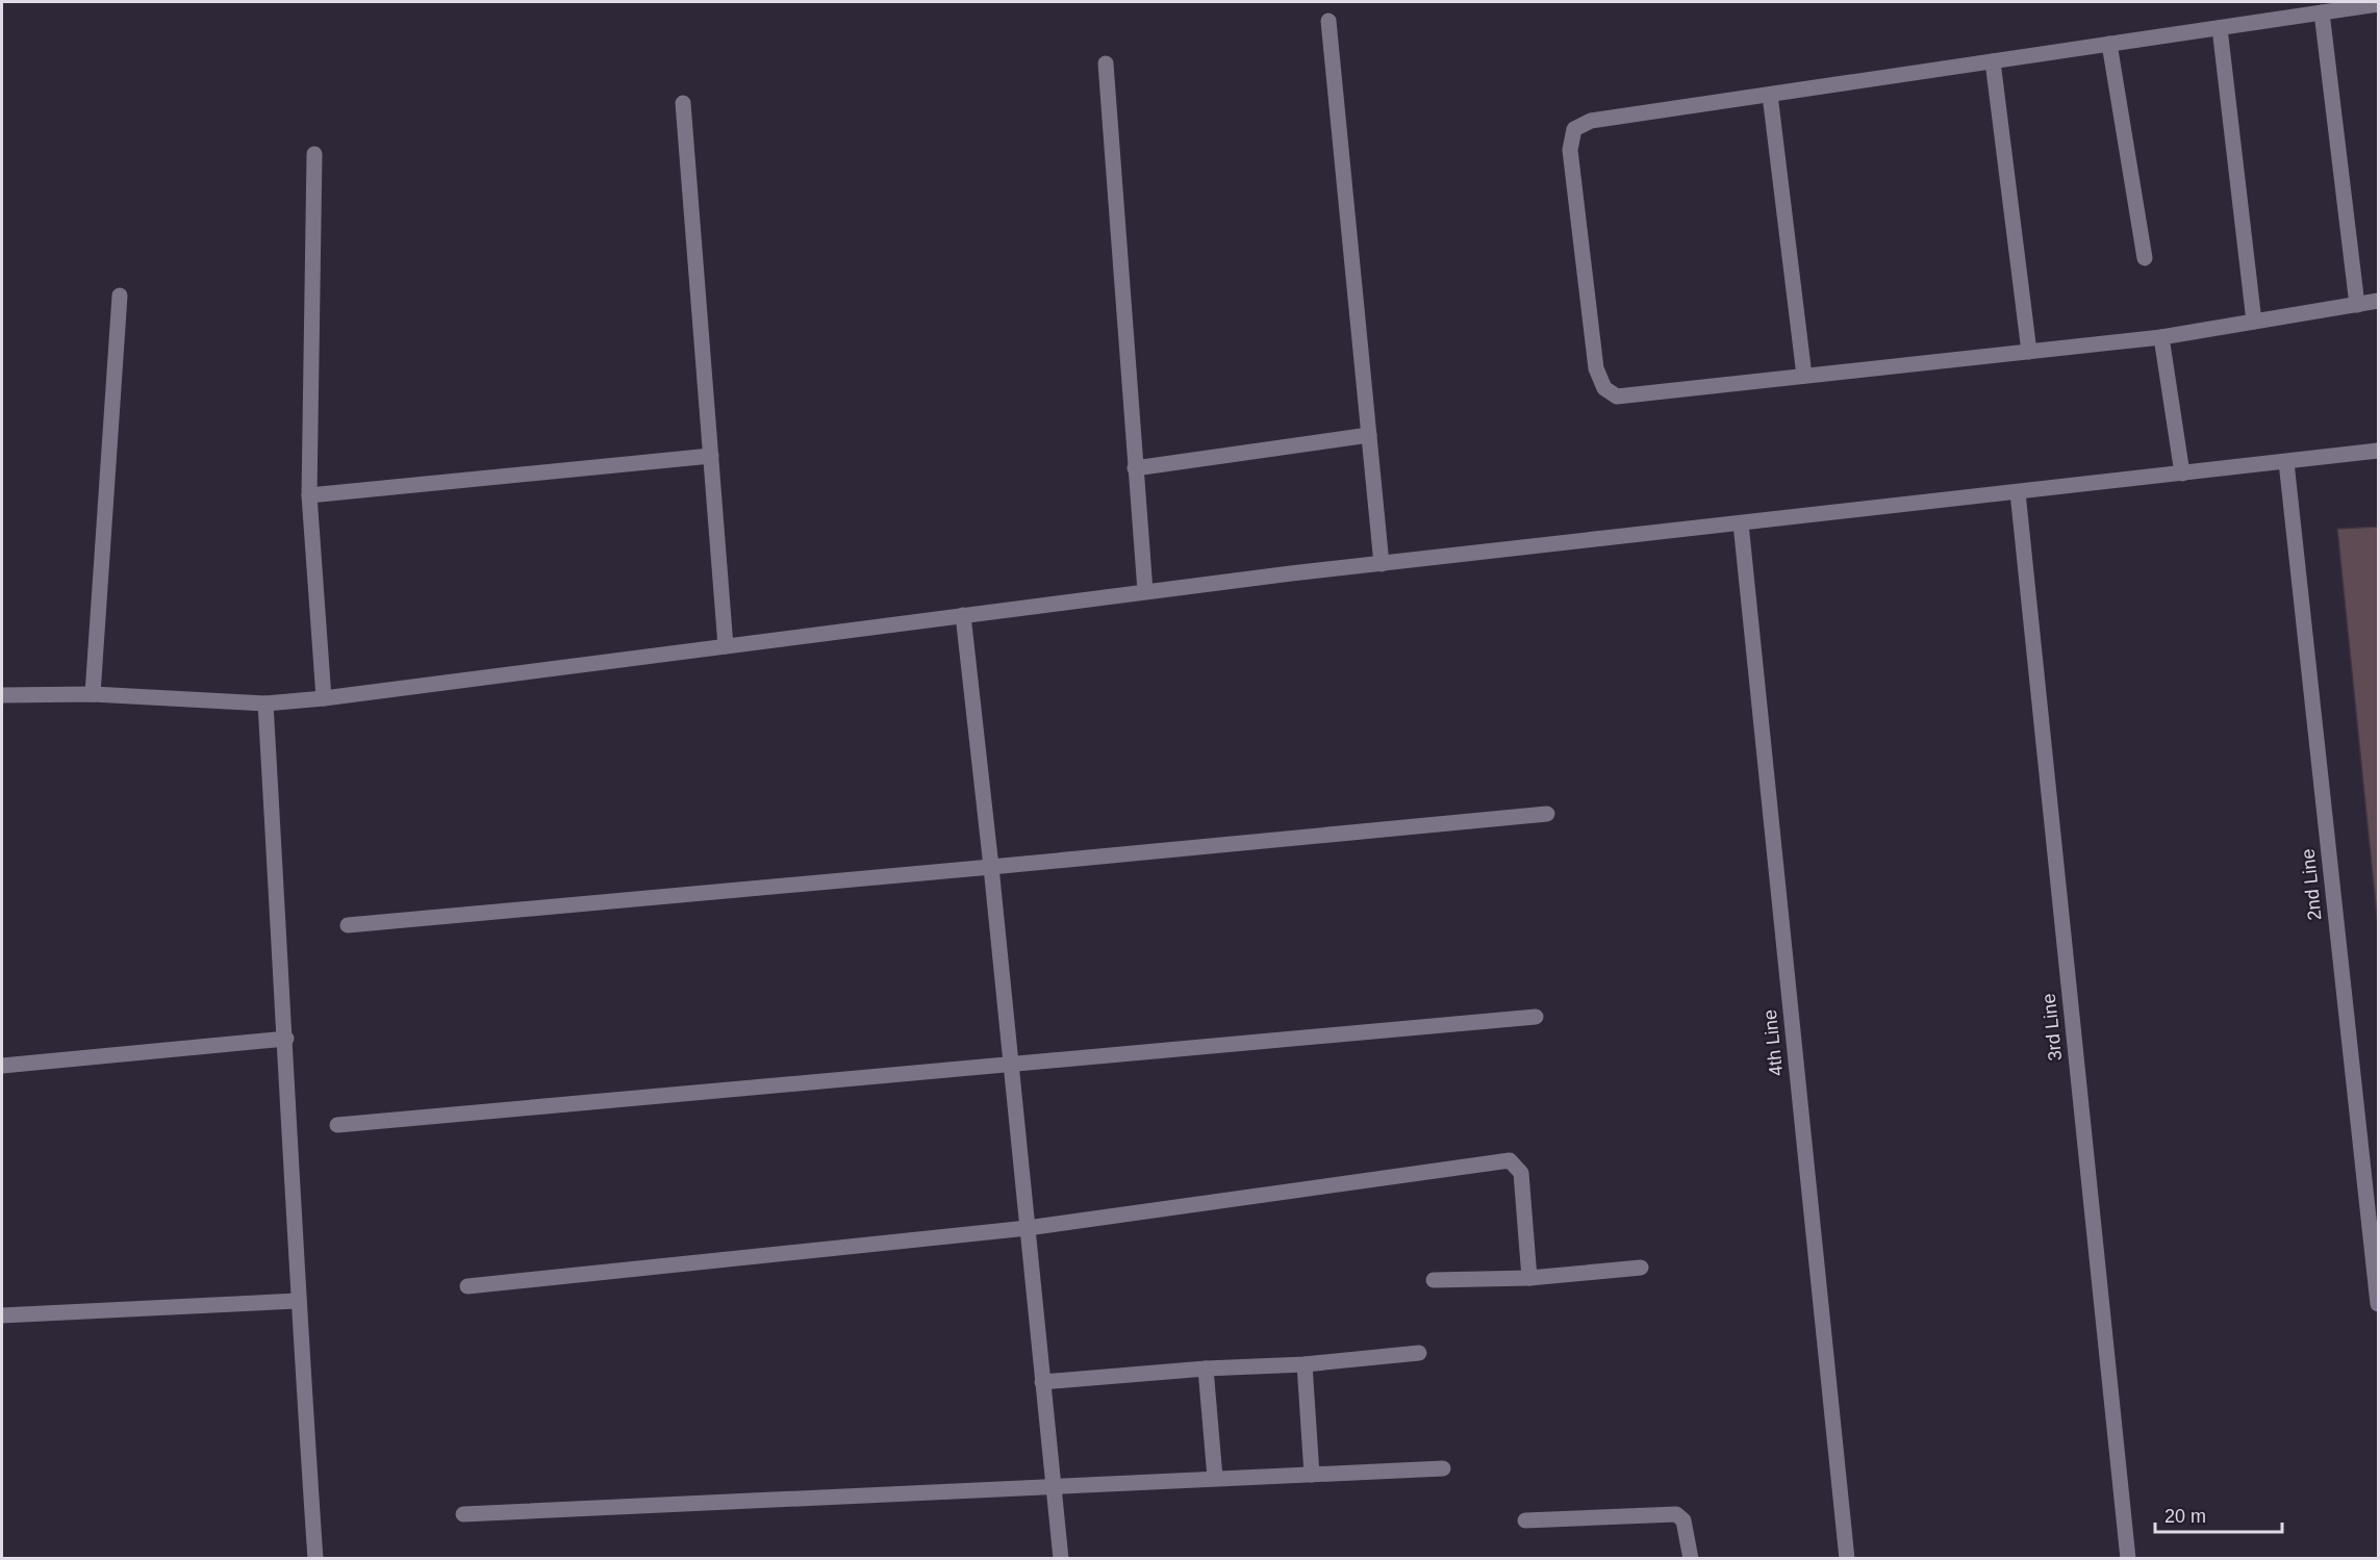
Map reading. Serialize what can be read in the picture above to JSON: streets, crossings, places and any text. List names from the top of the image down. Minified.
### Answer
{"streets":{"street":["2nd Line","3rd Line","4th Line"]},"scale_bar":"20 m"}
